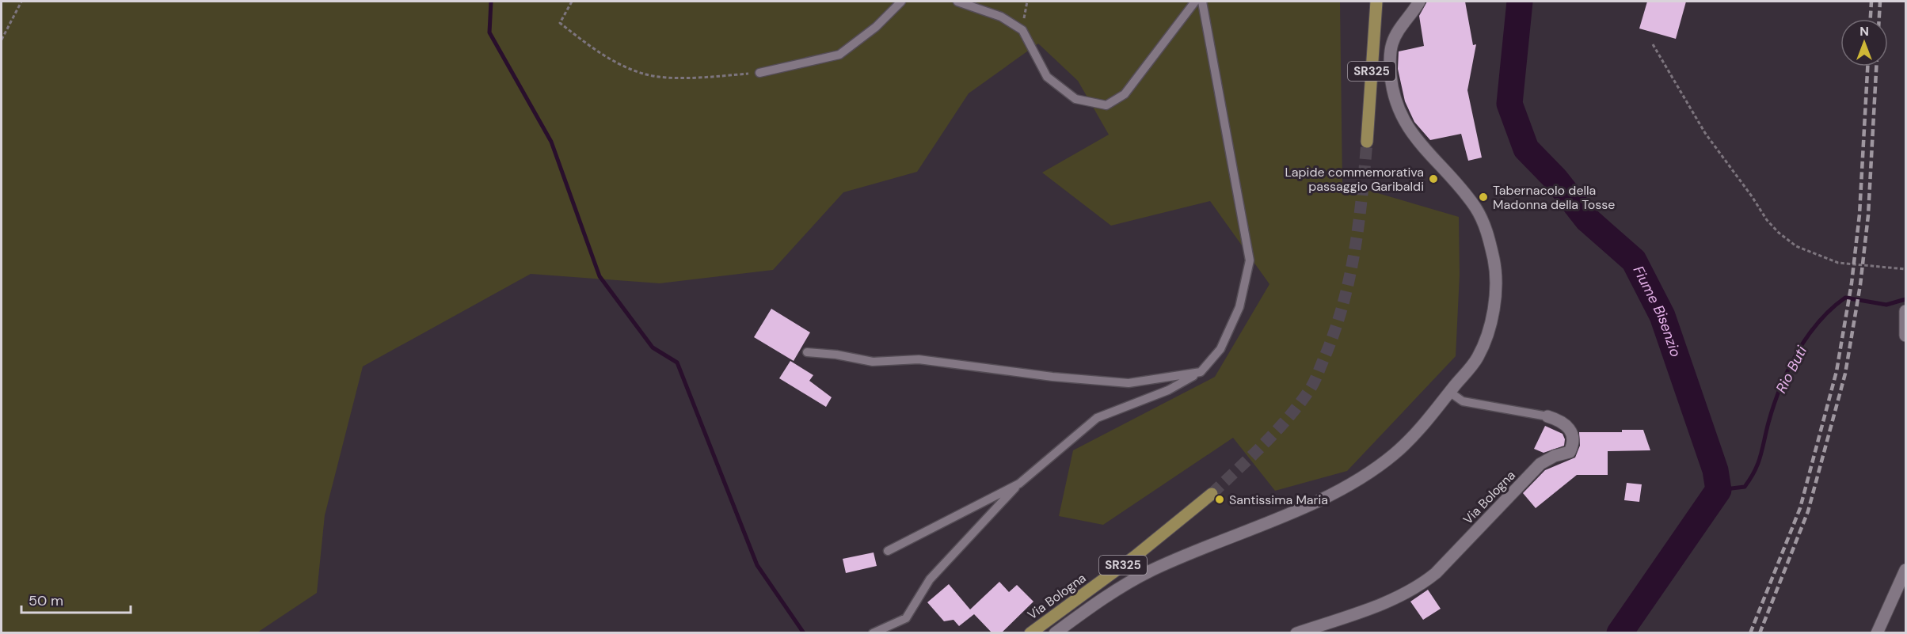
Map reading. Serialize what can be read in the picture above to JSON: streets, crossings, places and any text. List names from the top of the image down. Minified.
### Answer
{"streets":{"main road":["SR325","Via Bologna"]},"water":["Fiume Bisenzio","Rio Buti"],"places":["Lapide commemorativa passaggio Garibaldi","Tabernacolo della Madonna della Tosse","Santissima Maria"],"scale_bar":"50 m","north":"top"}
